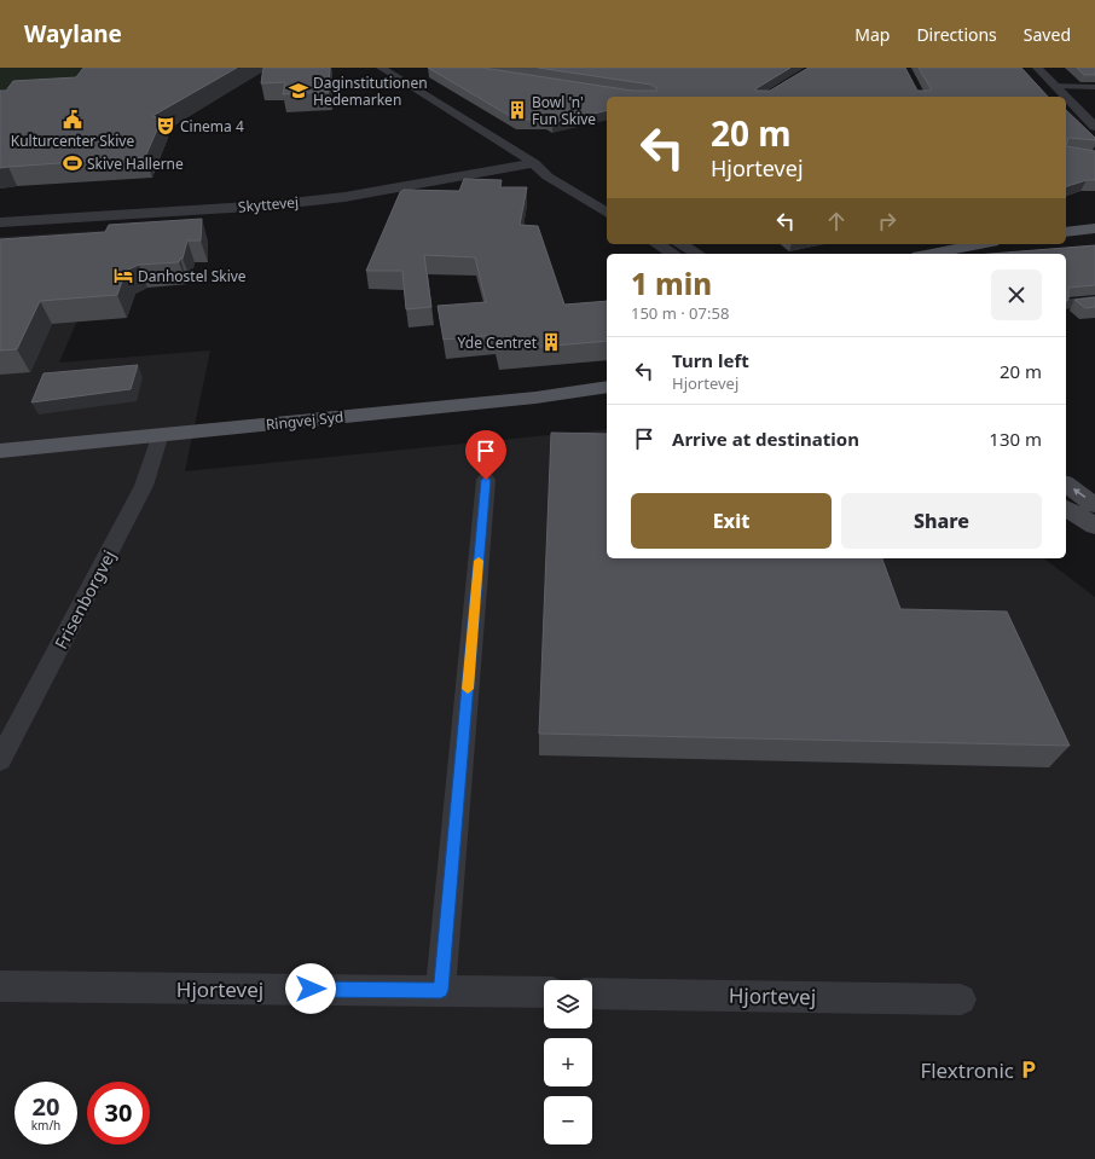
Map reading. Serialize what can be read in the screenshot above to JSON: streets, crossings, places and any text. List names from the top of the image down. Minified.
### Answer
{"streets":{"main road":["Ringvej Syd"],"street":["Skyttevej","Frisenborgvej","Hjortevej"]},"crossings":[["Ringvej Syd","Frisenborgvej"]],"places":{"school or university":["Daginstitutionen Hedemarken"],"building":["Bowl 'n' Fun Skive","Yde Centret"],"public building":["Kulturcenter Skive"],"theatre":["Cinema 4"],"sports":["Skive Hallerne"],"hotel":["Danhostel Skive"],"parking":["Flextronic"]},"page":{"header":"Waylane","nav":["Map","Directions","Saved"],"turn":["20 m","Hjortevej"],"heading":["1 min","150 m · 07:58"],"list":[{"name":"Turn left","note":"Hjortevej","value":"20 m"},{"name":"Arrive at destination","value":"130 m"}],"buttons":["Exit","Share"],"map_buttons":["+","−"],"speed":"20 km/h","limit":"30"}}
